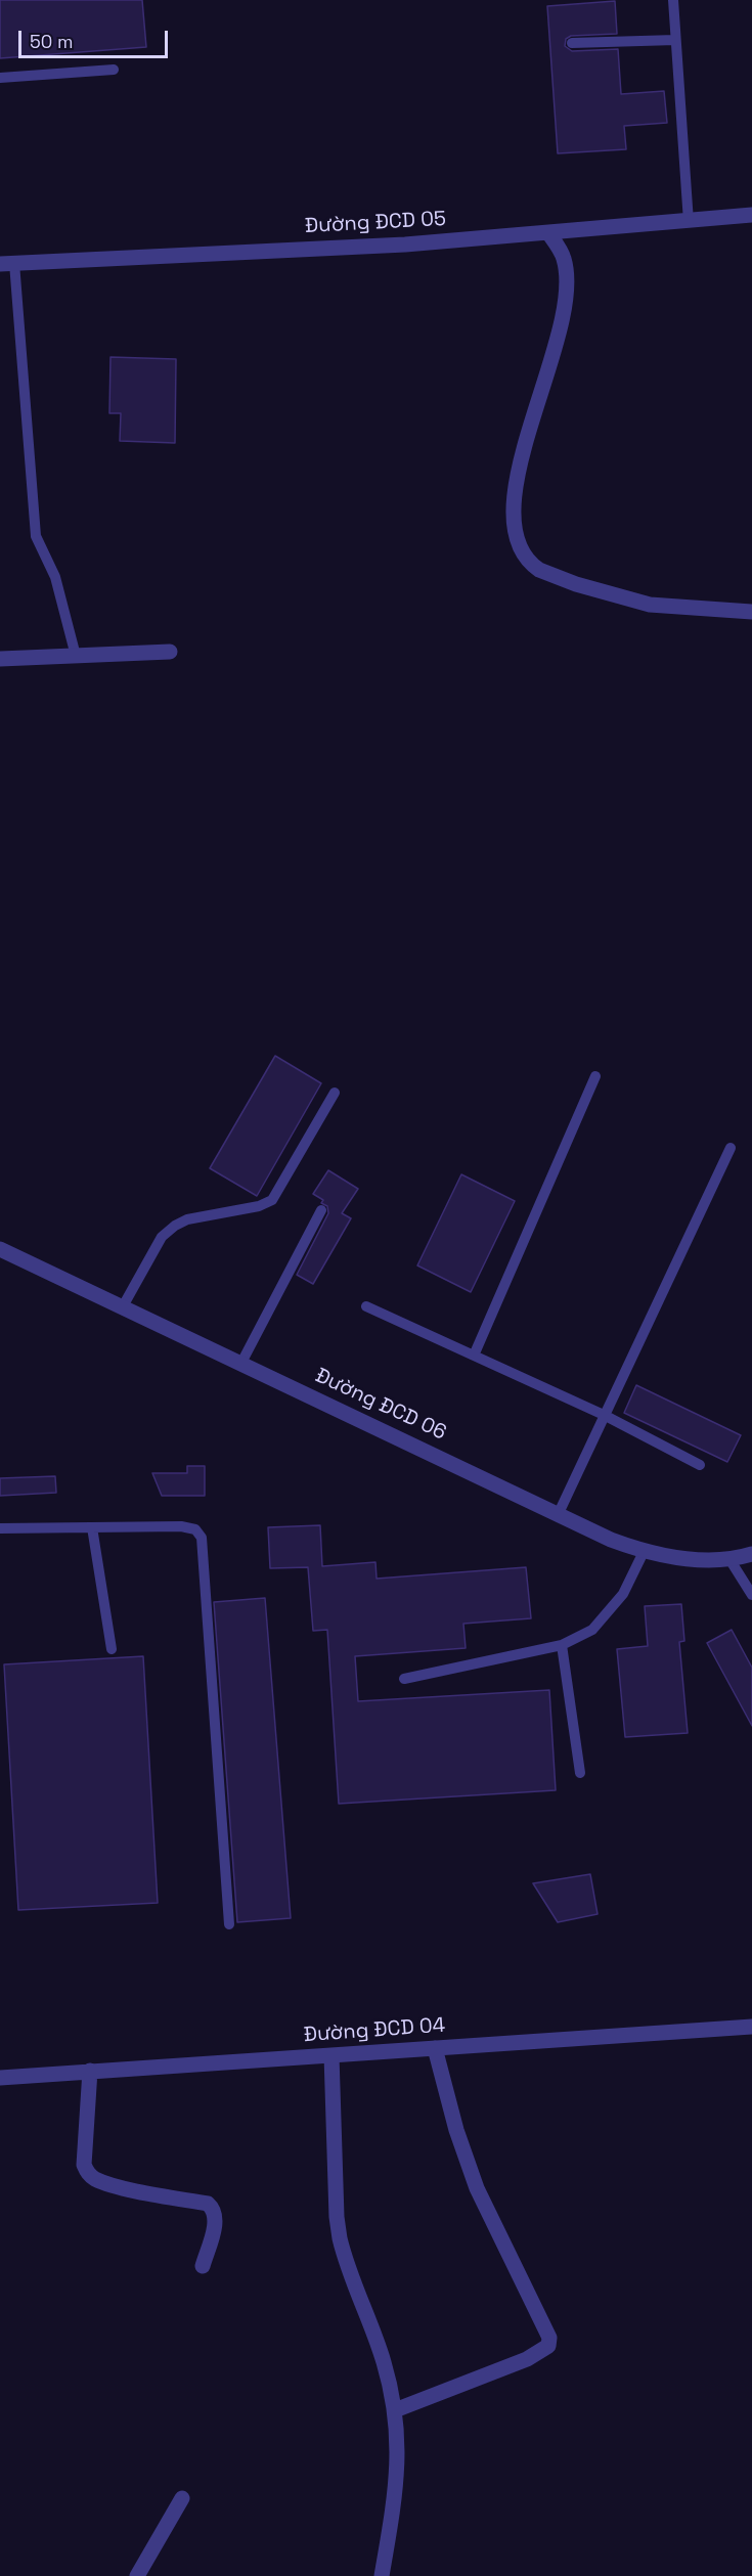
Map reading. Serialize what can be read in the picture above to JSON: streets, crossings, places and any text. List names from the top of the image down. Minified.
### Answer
{"streets":{"street":["Đường ĐCD 05","Đường ĐCD 06","Đường ĐCD 04"]},"scale_bar":"50 m"}
